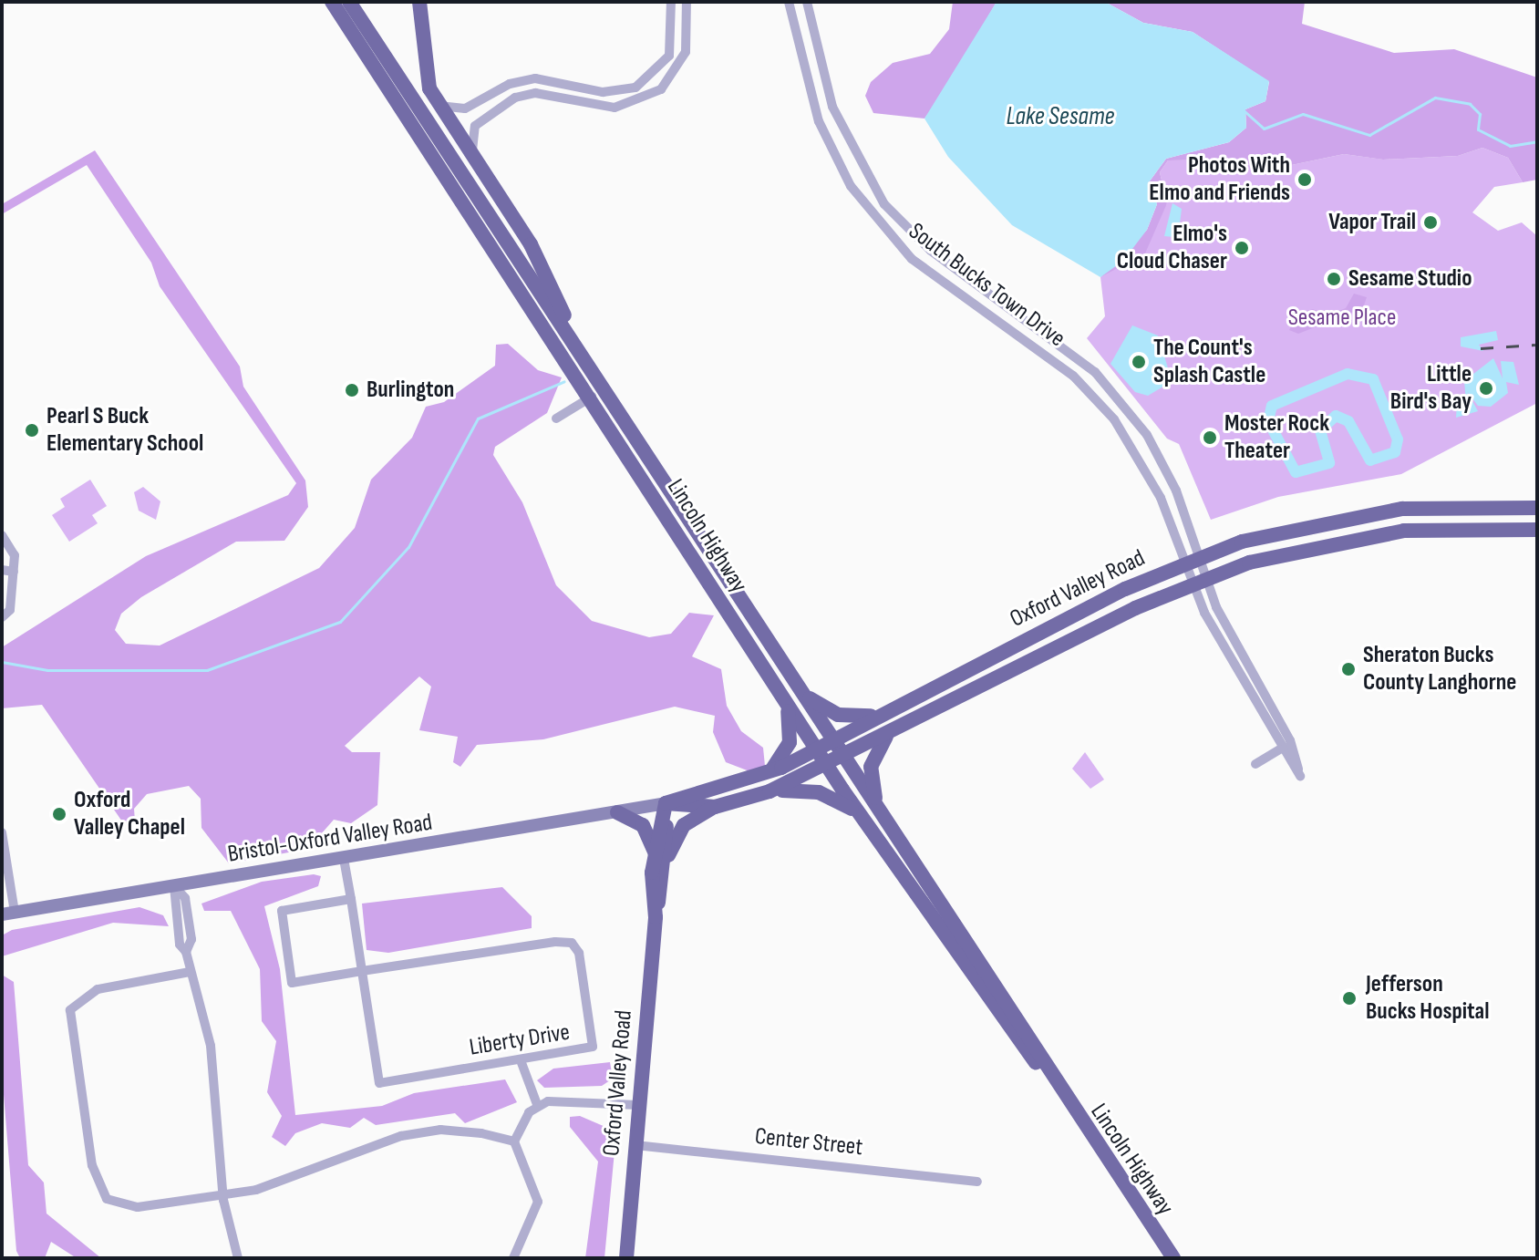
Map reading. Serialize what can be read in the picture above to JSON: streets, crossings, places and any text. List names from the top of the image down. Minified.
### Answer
{"streets":{"main road":["Lincoln Highway","Oxford Valley Road","Bristol-Oxford Valley Road"],"street":["South Bucks Town Drive","Liberty Drive","Center Street"]},"crossings":[["South Bucks Town Drive","Oxford Valley Road"],["Lincoln Highway","Oxford Valley Road"],["Oxford Valley Road","Bristol-Oxford Valley Road"],["Oxford Valley Road","Center Street"],["Bristol-Oxford Valley Road","Liberty Drive"]],"water":["Lake Sesame"],"parks":["Sesame Place"],"places":["Photos With Elmo and Friends","Vapor Trail","Elmo's Cloud Chaser","Sesame Studio","The Count's Splash Castle","Little Bird's Bay","Burlington","Pearl S Buck Elementary School","Moster Rock Theater","Sheraton Bucks County Langhorne","Oxford Valley Chapel","Jefferson Bucks Hospital"]}
